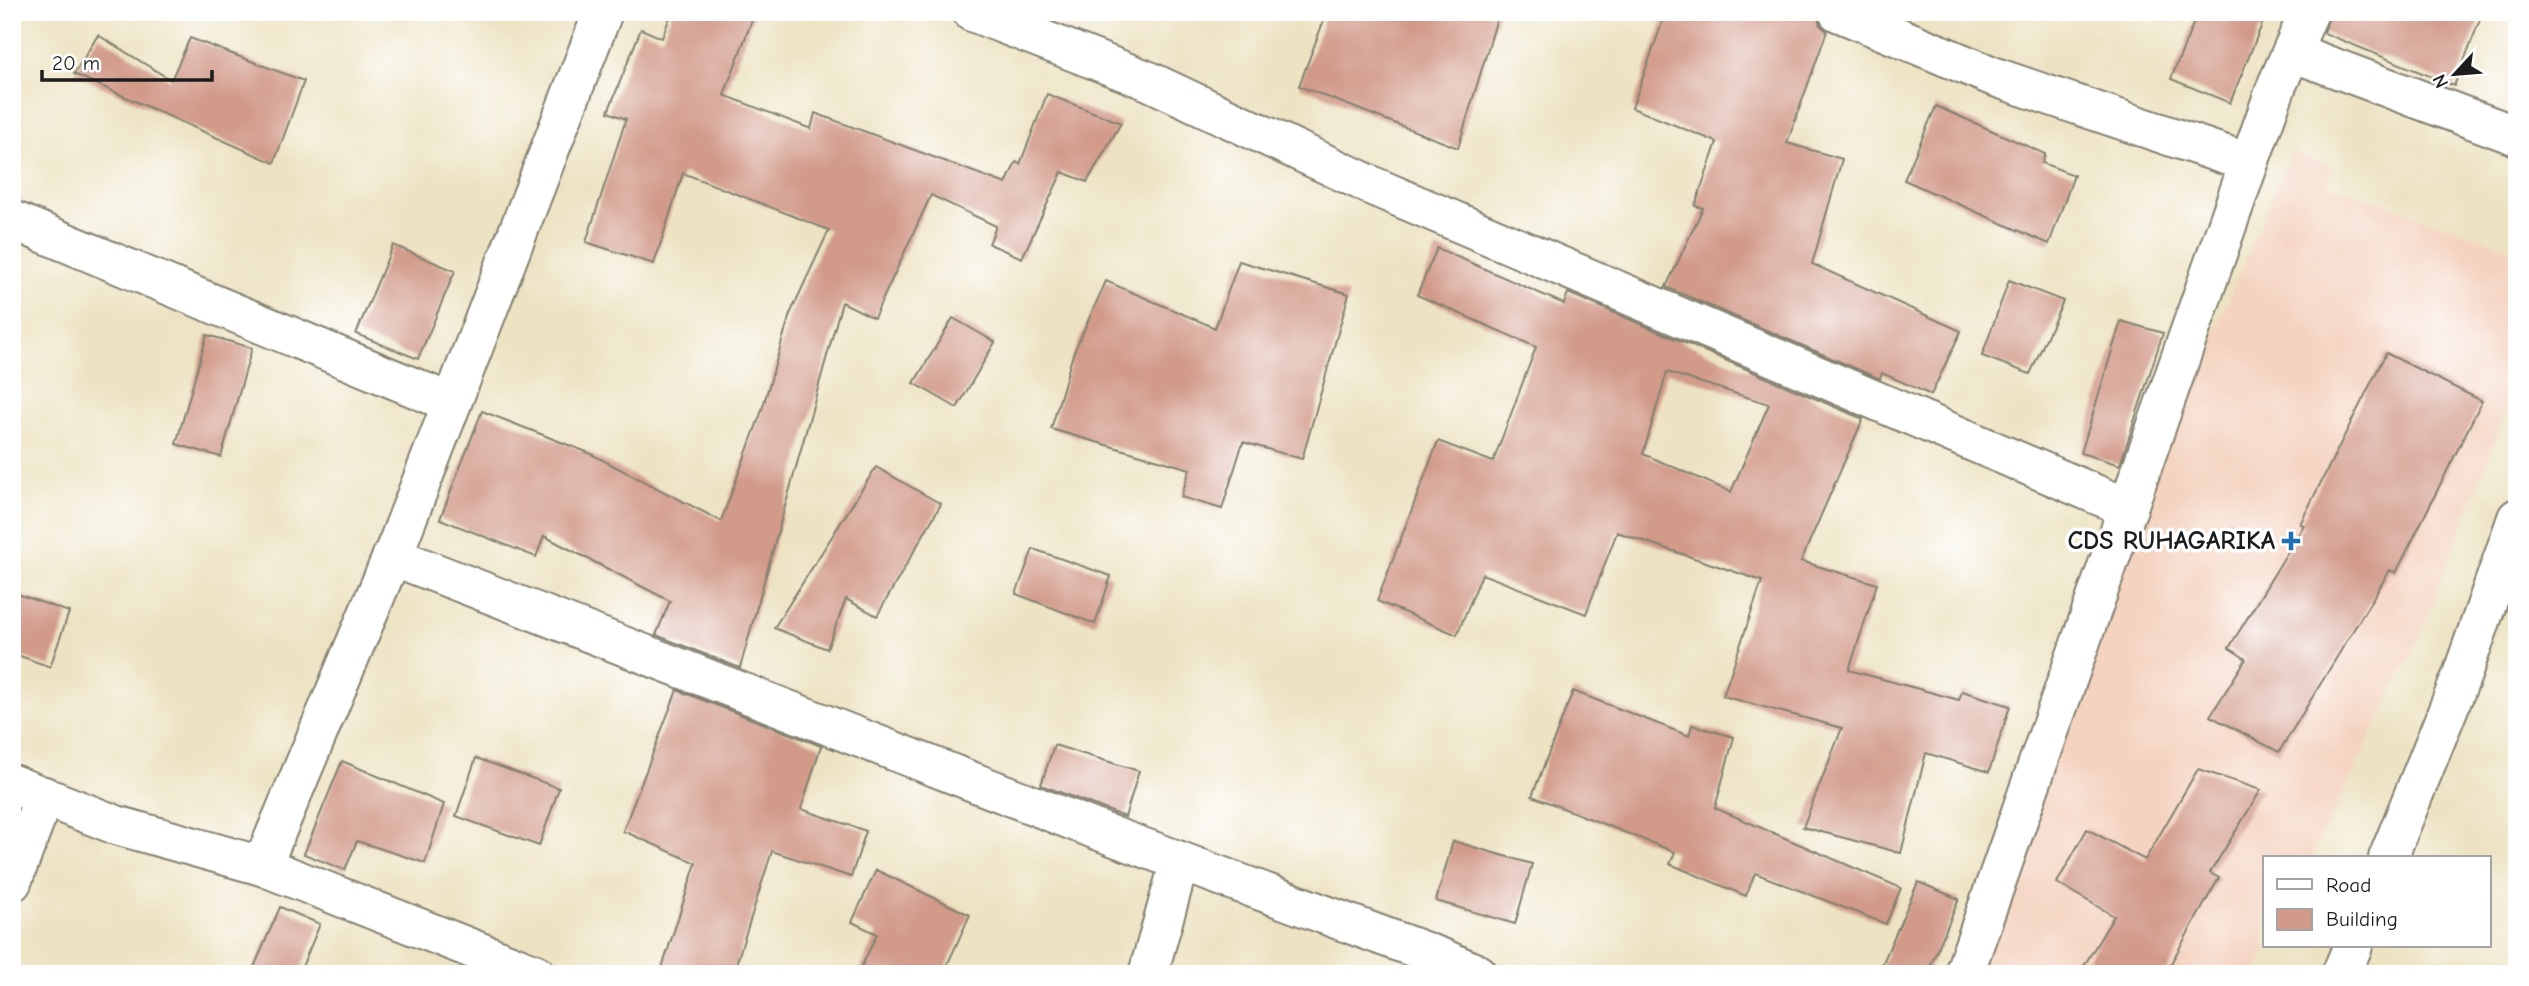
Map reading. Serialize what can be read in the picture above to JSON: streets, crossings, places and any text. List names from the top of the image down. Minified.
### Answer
{"places":{"health":["CDS RUHAGARIKA"]},"legend":["Road","Building"],"scale_bar":"20 m","north":"bottom left"}
